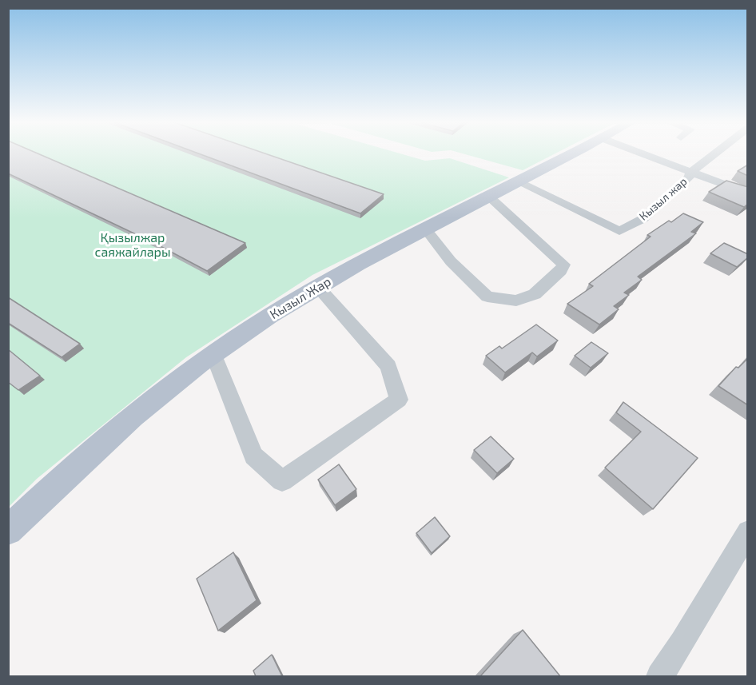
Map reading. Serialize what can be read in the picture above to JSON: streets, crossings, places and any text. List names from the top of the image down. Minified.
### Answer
{"streets":{"main road":["Кызыл Жар"],"street":["Кызыл жар"]},"crossings":[["Кызыл жар","Кызыл Жар"]],"parks":["Қызылжар саяжайлары"]}
